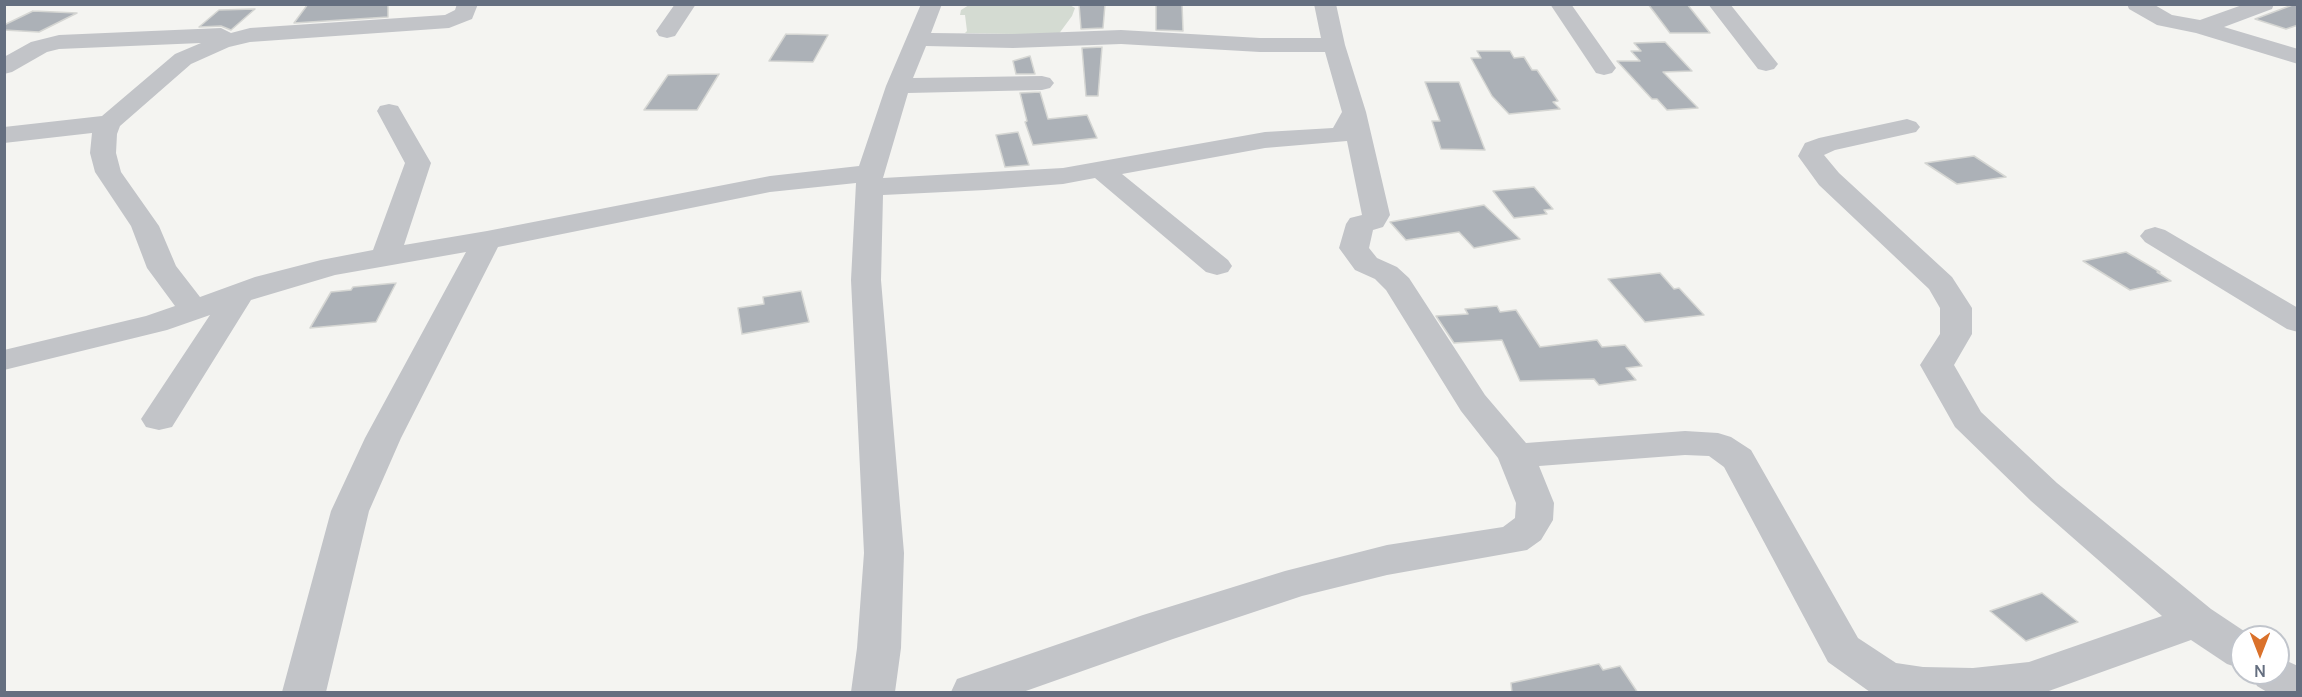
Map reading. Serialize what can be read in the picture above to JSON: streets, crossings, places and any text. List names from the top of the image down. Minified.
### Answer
{"north":"bottom"}
